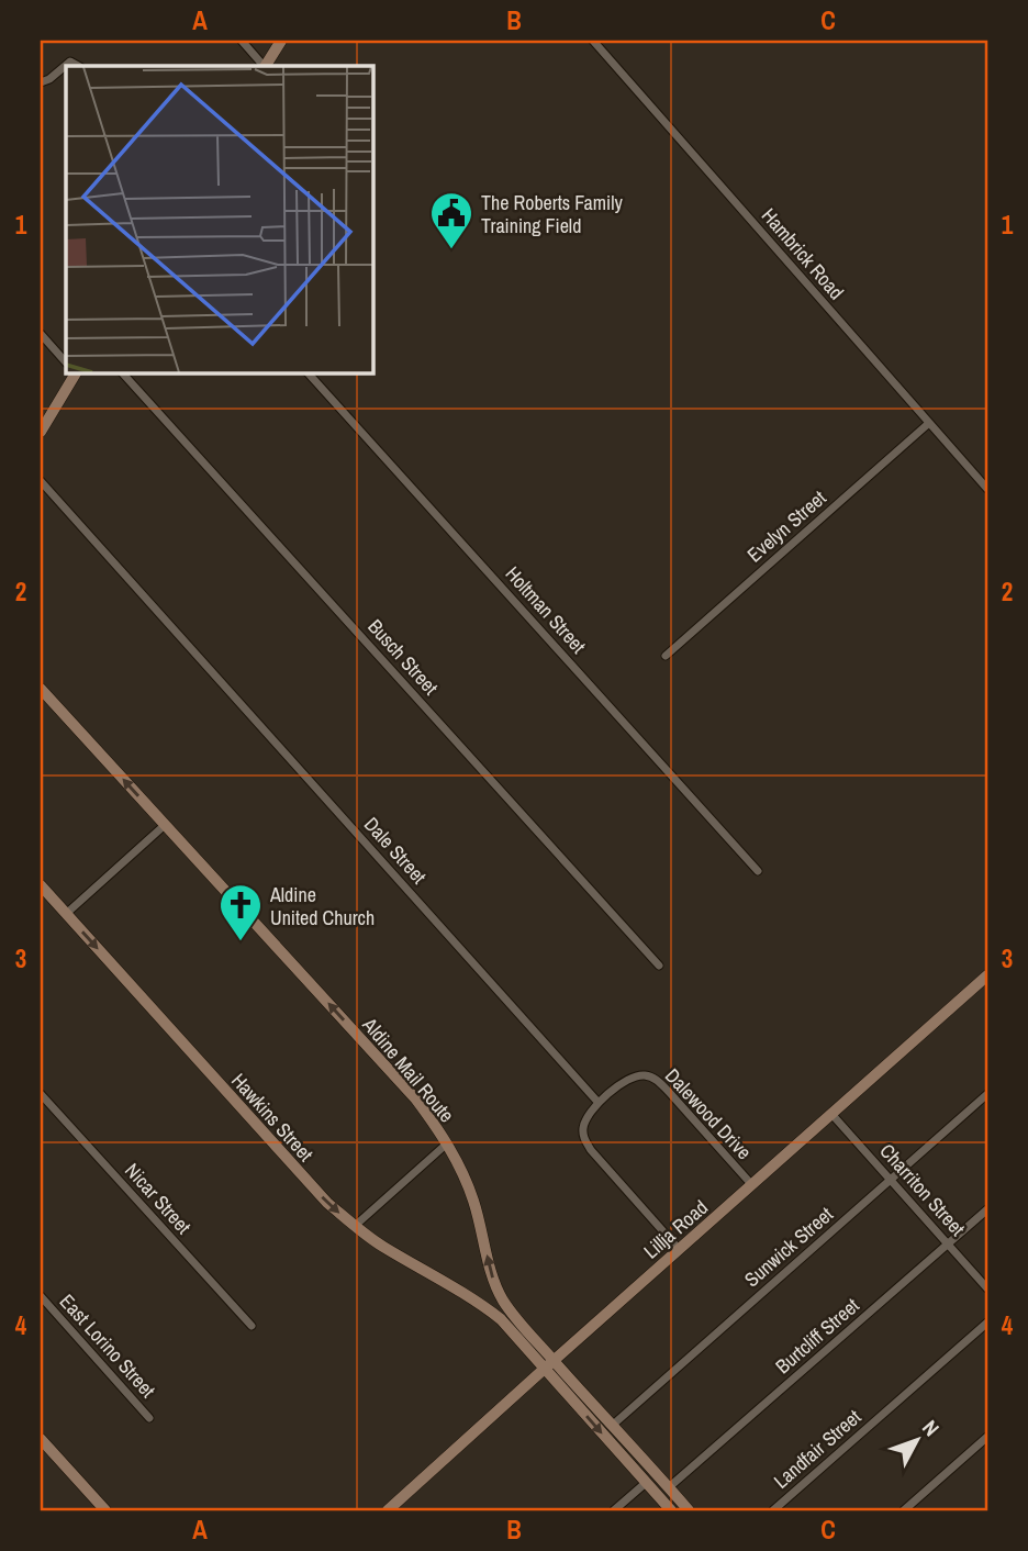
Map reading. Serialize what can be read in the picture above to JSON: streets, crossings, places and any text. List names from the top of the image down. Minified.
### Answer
{"streets":{"main road":["Aldine Mail Route","Hawkins Street","Lillja Road"],"street":["Hambrick Road","Evelyn Street","Holtman Street","Busch Street","Dale Street","Dalewood Drive","Charriton Street","Nicar Street","Sunwick Street","Burtcliff Street","East Lorino Street","Landfair Street"]},"crossings":[["Hambrick Road","Evelyn Street"],["Dale Street","Dalewood Drive"],["Aldine Mail Route","Lillja Road"],["Aldine Mail Route","Sunwick Street"],["Aldine Mail Route","Burtcliff Street"],["Dalewood Drive","Lillja Road"],["Hawkins Street","Lillja Road"],["Charriton Street","Lillja Road"],["Charriton Street","Sunwick Street"],["Charriton Street","Burtcliff Street"]],"one_way":["Aldine Mail Route","Hawkins Street"],"places":{"public building":["The Roberts Family Training Field"],"church":["Aldine United Church"]},"north":"top right","grid":{"columns":["A","B","C"],"rows":["1","2","3","4"]}}
